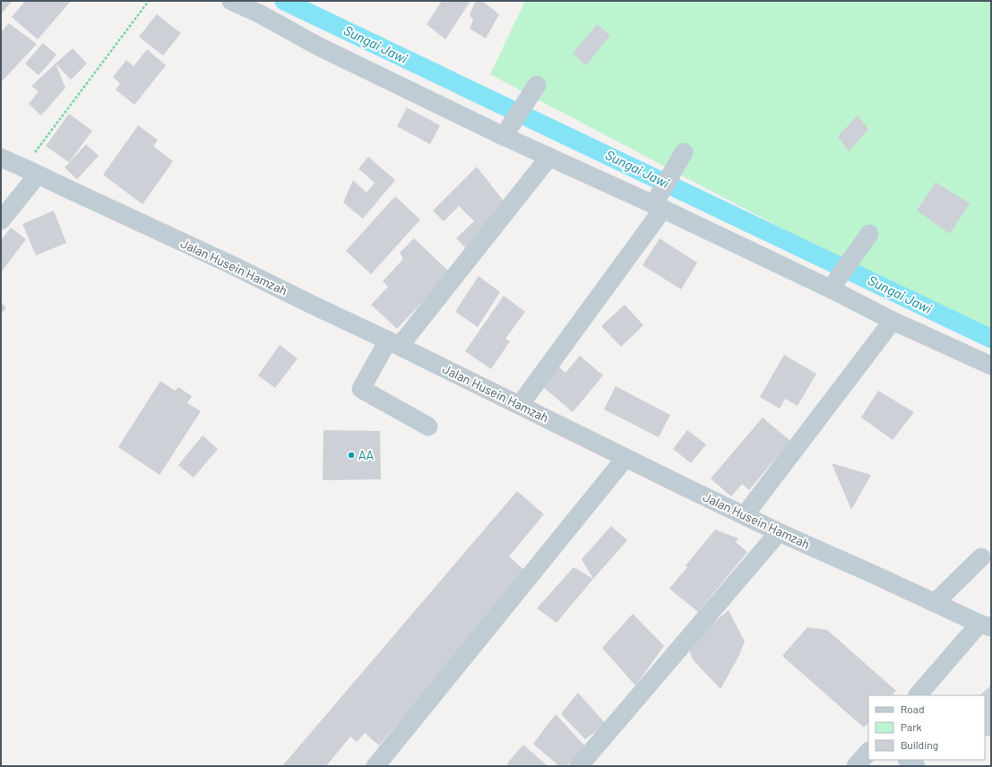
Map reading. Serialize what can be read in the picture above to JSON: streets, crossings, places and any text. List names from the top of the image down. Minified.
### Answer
{"streets":{"street":["Jalan Husein Hamzah"]},"water":["Sungai Jawi"],"places":["AA"],"legend":["Road","Park","Building"]}
